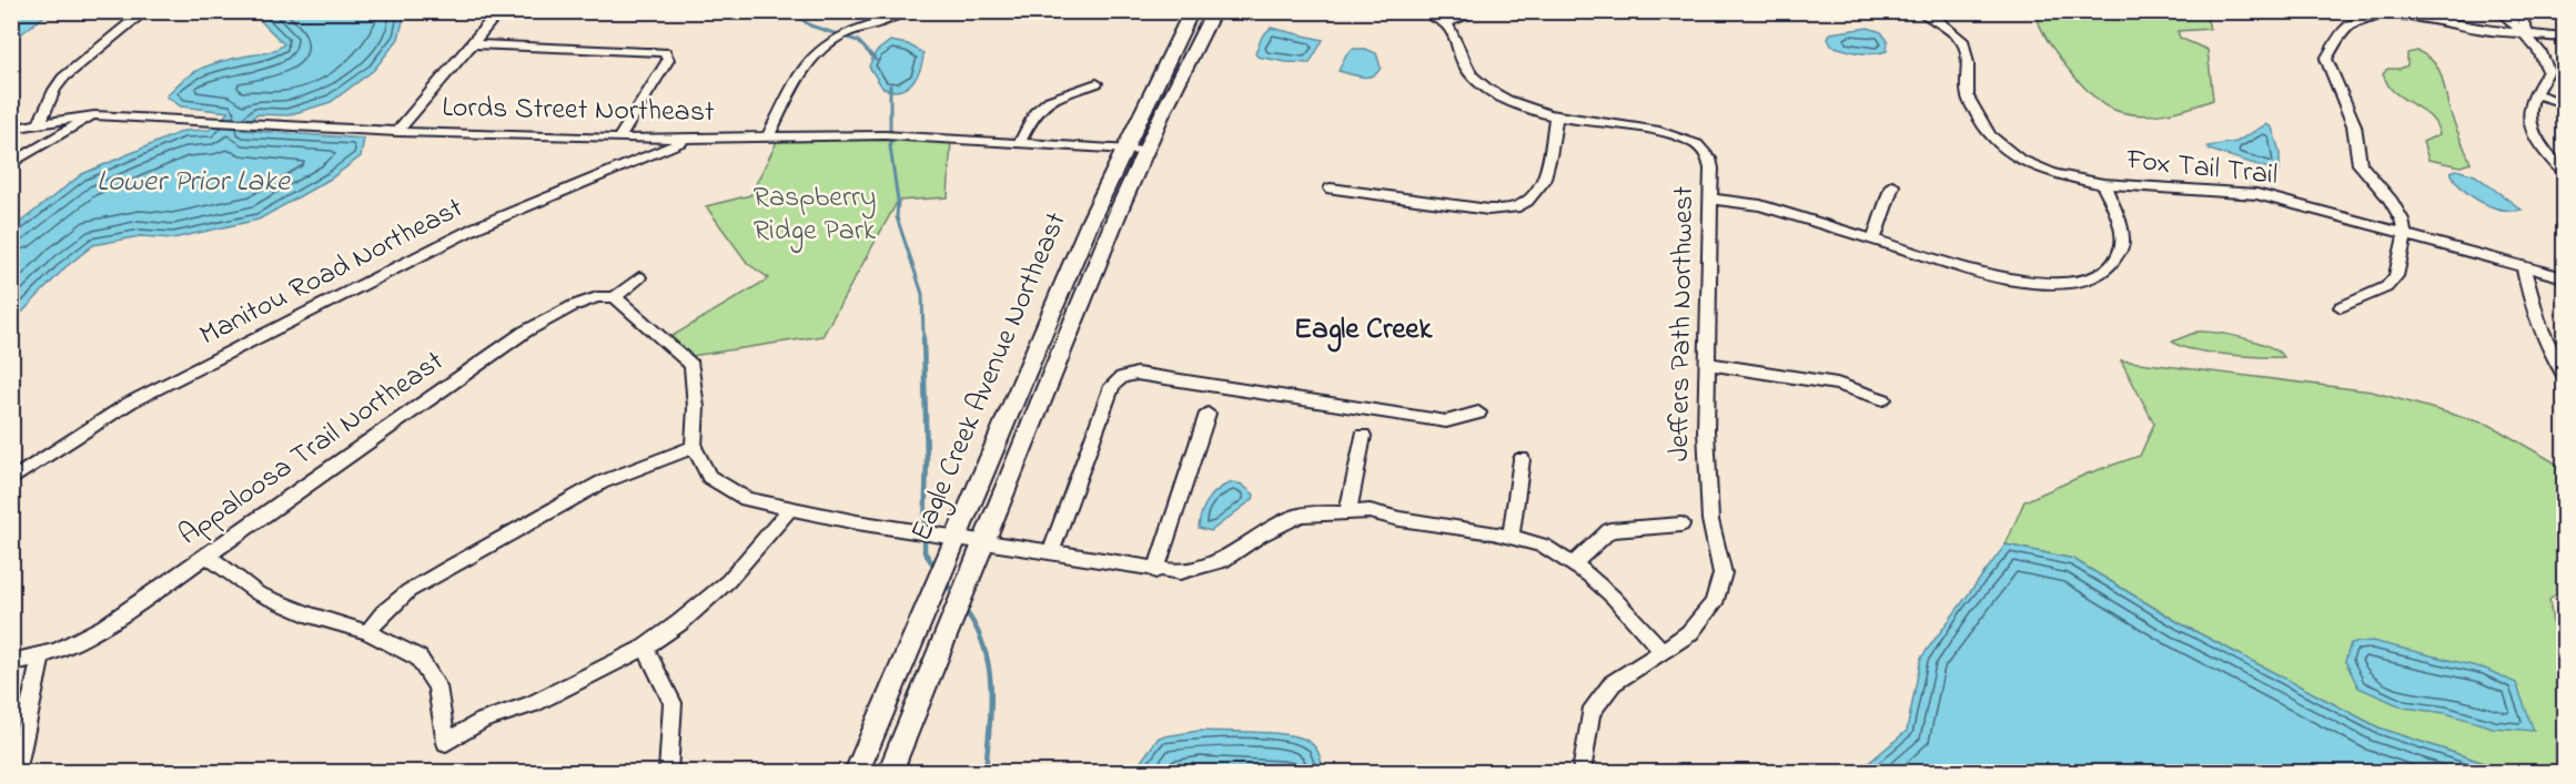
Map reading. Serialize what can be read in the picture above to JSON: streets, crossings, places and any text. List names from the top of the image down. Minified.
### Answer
{"streets":{"main road":["Eagle Creek Avenue Northeast"],"street":["Lords Street Northeast","Fox Tail Trail","Manitou Road Northeast","Jeffers Path Northwest","Appaloosa Trail Northeast"]},"crossings":[["Lords Street Northeast","Manitou Road Northeast"],["Lords Street Northeast","Eagle Creek Avenue Northeast"]],"districts":["Eagle Creek"],"water":["Lower Prior Lake"],"parks":["Raspberry Ridge Park"]}
